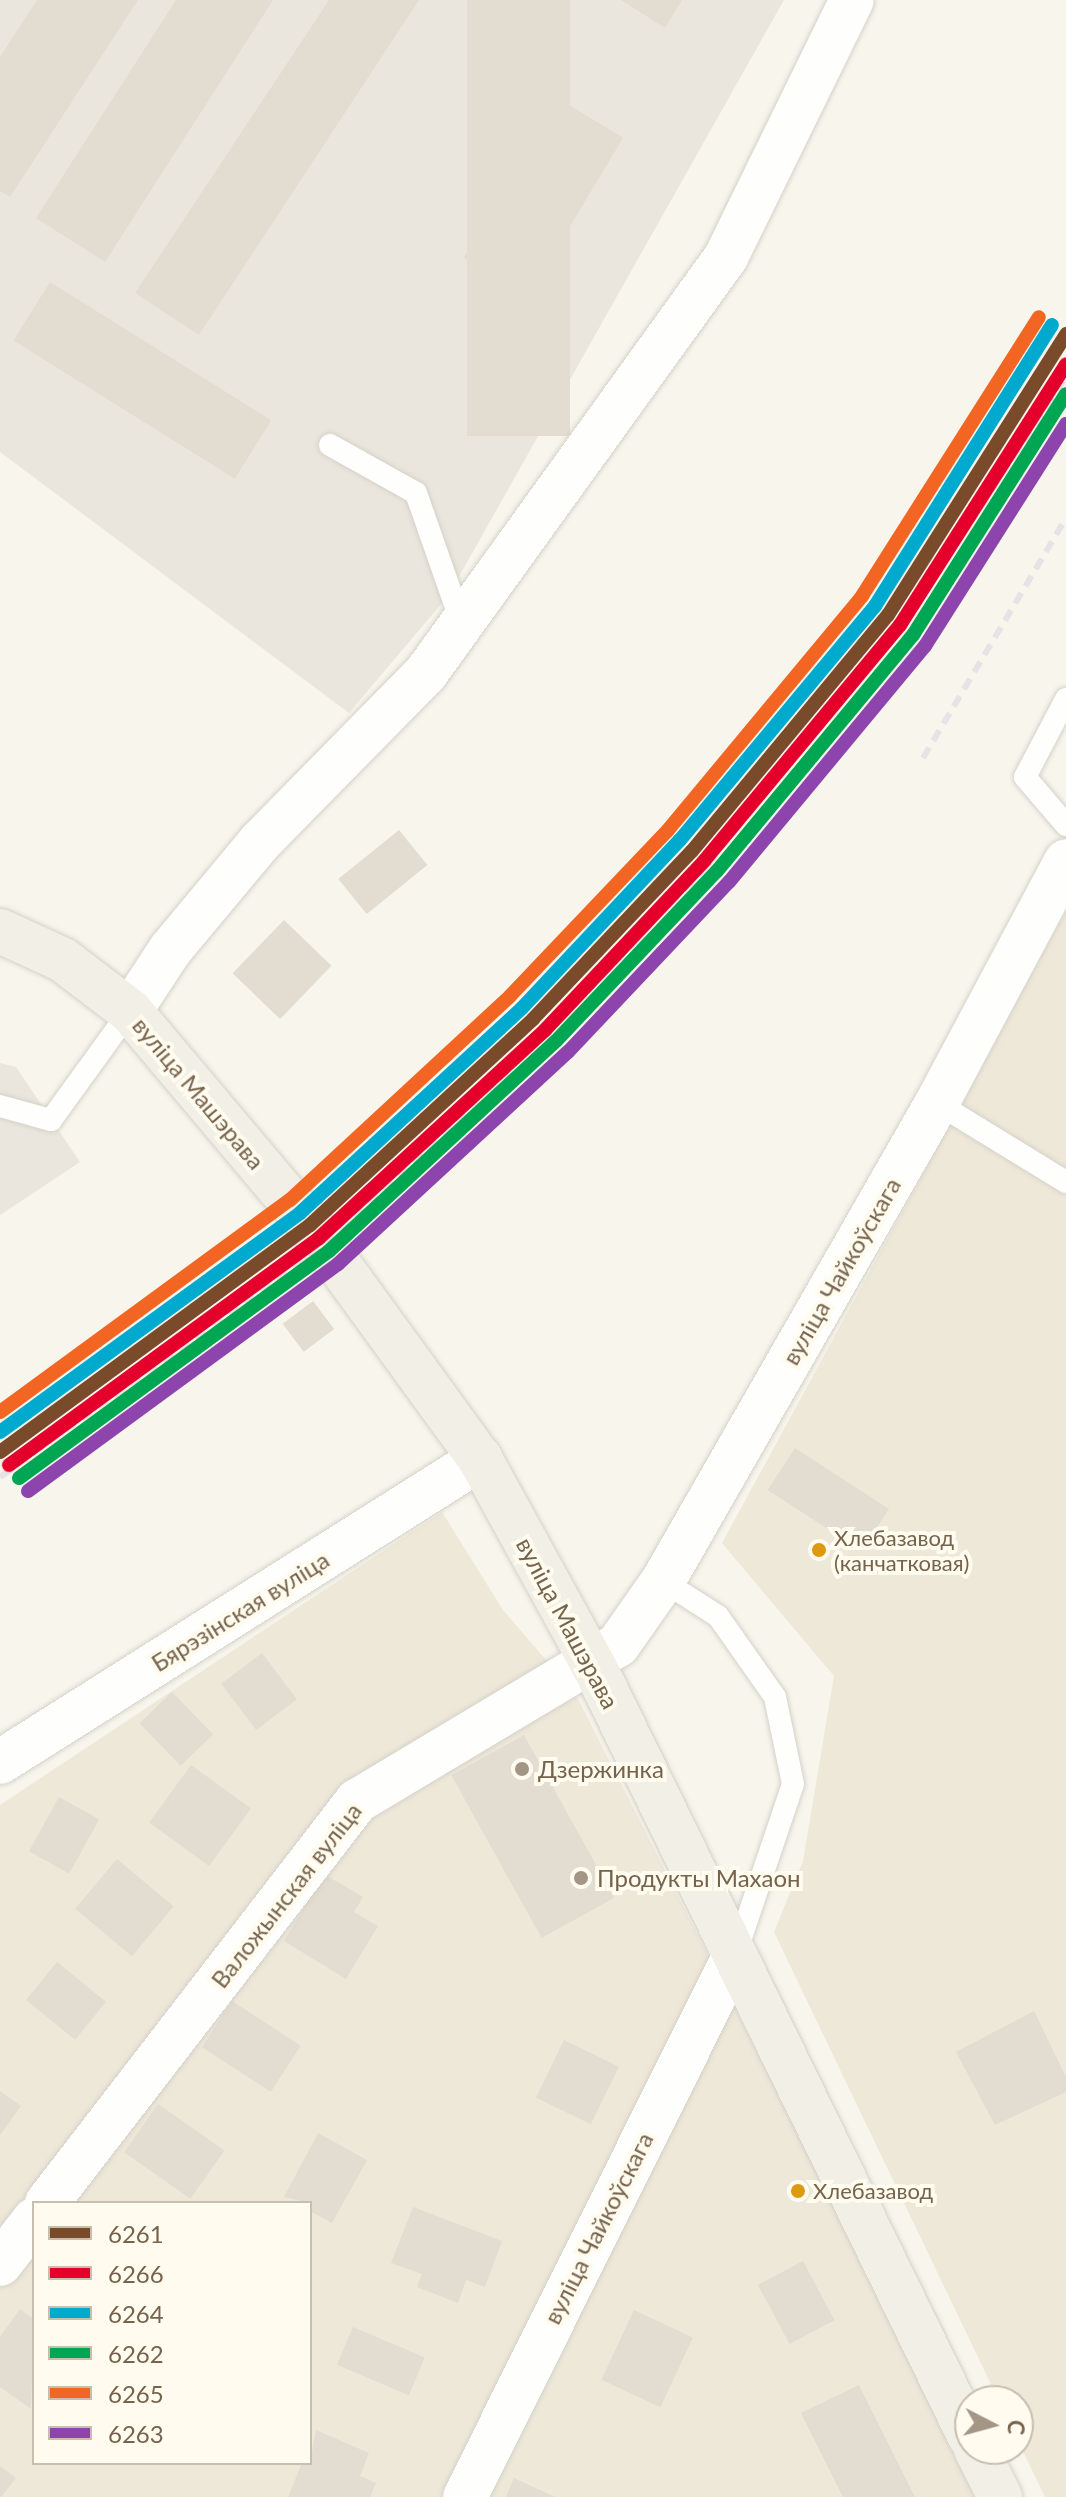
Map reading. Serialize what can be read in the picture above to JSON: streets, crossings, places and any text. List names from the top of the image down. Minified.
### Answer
{"streets":{"main road":["вуліца Машэрава"],"street":["вуліца Чайкоўскага","Бярэзінская вуліца","Валожынская вуліца"]},"crossings":[["вуліца Машэрава","вуліца Чайкоўскага"],["вуліца Машэрава","Бярэзінская вуліца"],["вуліца Машэрава","Валожынская вуліца"],["вуліца Чайкоўскага","Валожынская вуліца"]],"places":["Хлебазавод (канчатковая)","Дзержинка","Продукты Махаон","Хлебазавод"],"lines":["transit line 6265","transit line 6264","transit line 6261","transit line 6266","transit line 6262","transit line 6263"],"legend":["6261","6266","6264","6262","6265","6263"],"north":"right"}
